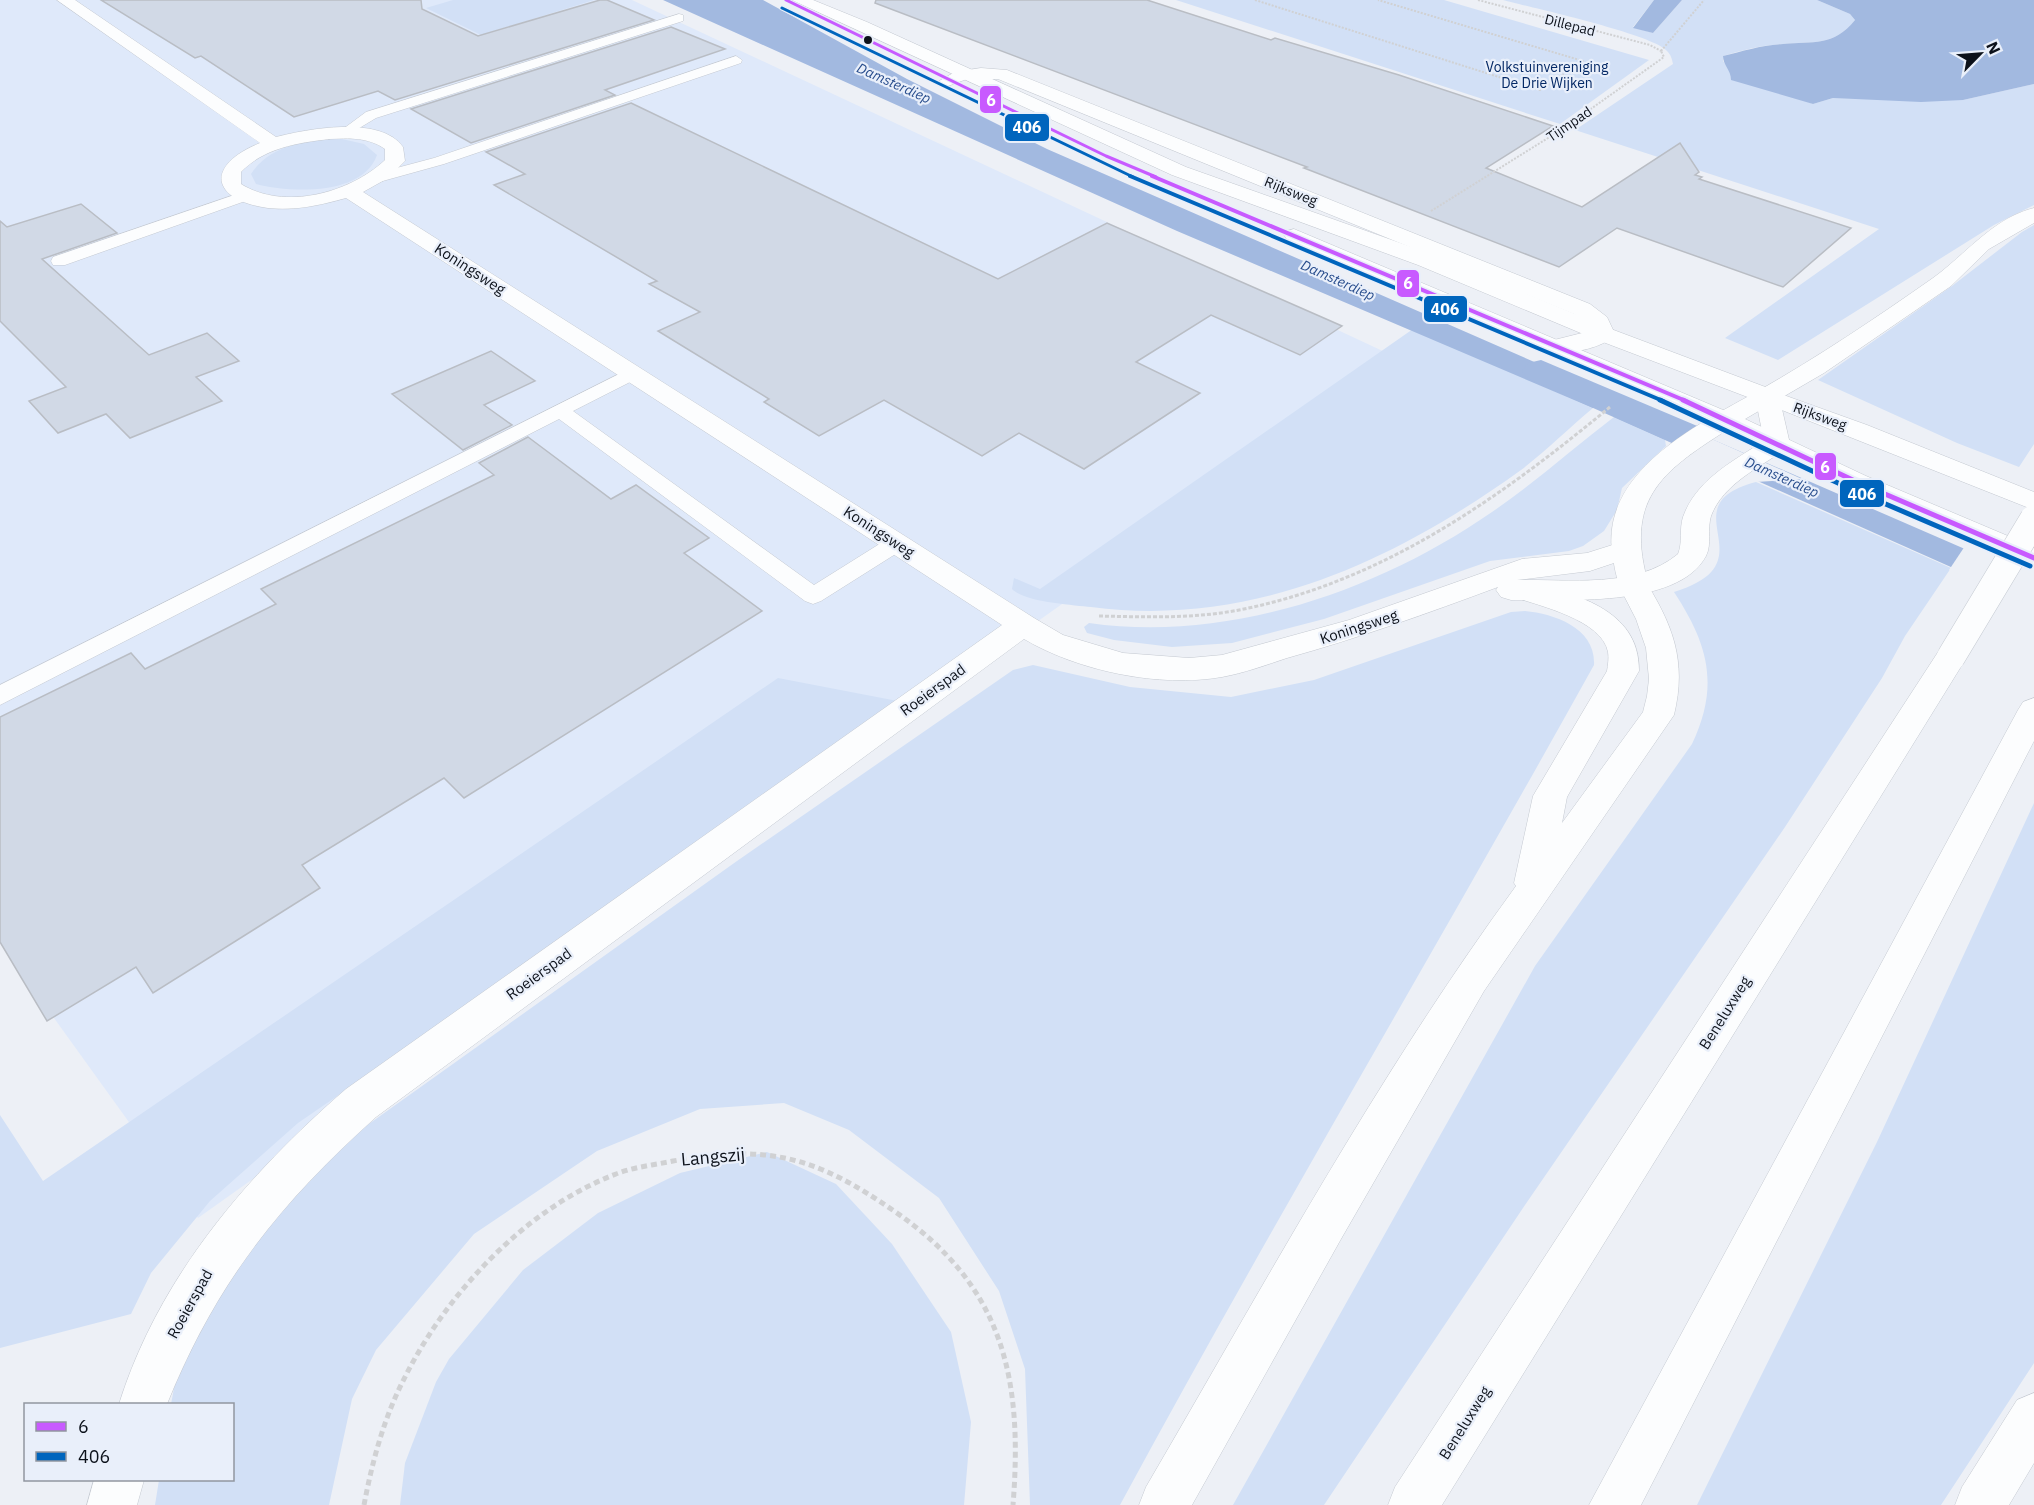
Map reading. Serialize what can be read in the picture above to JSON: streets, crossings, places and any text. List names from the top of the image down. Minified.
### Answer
{"streets":{"main road":["Rijksweg","Koningsweg","Roeierspad","Beneluxweg"],"path":["Dillepad","Tijmpad","Langszij"]},"crossings":[["Dillepad","Tijmpad"],["Koningsweg","Roeierspad"]],"water":["Damsterdiep"],"parks":["Volkstuinvereniging De Drie Wijken"],"lines":["transit line 6","transit line 406"],"legend":["6","406"],"north":"top right"}
